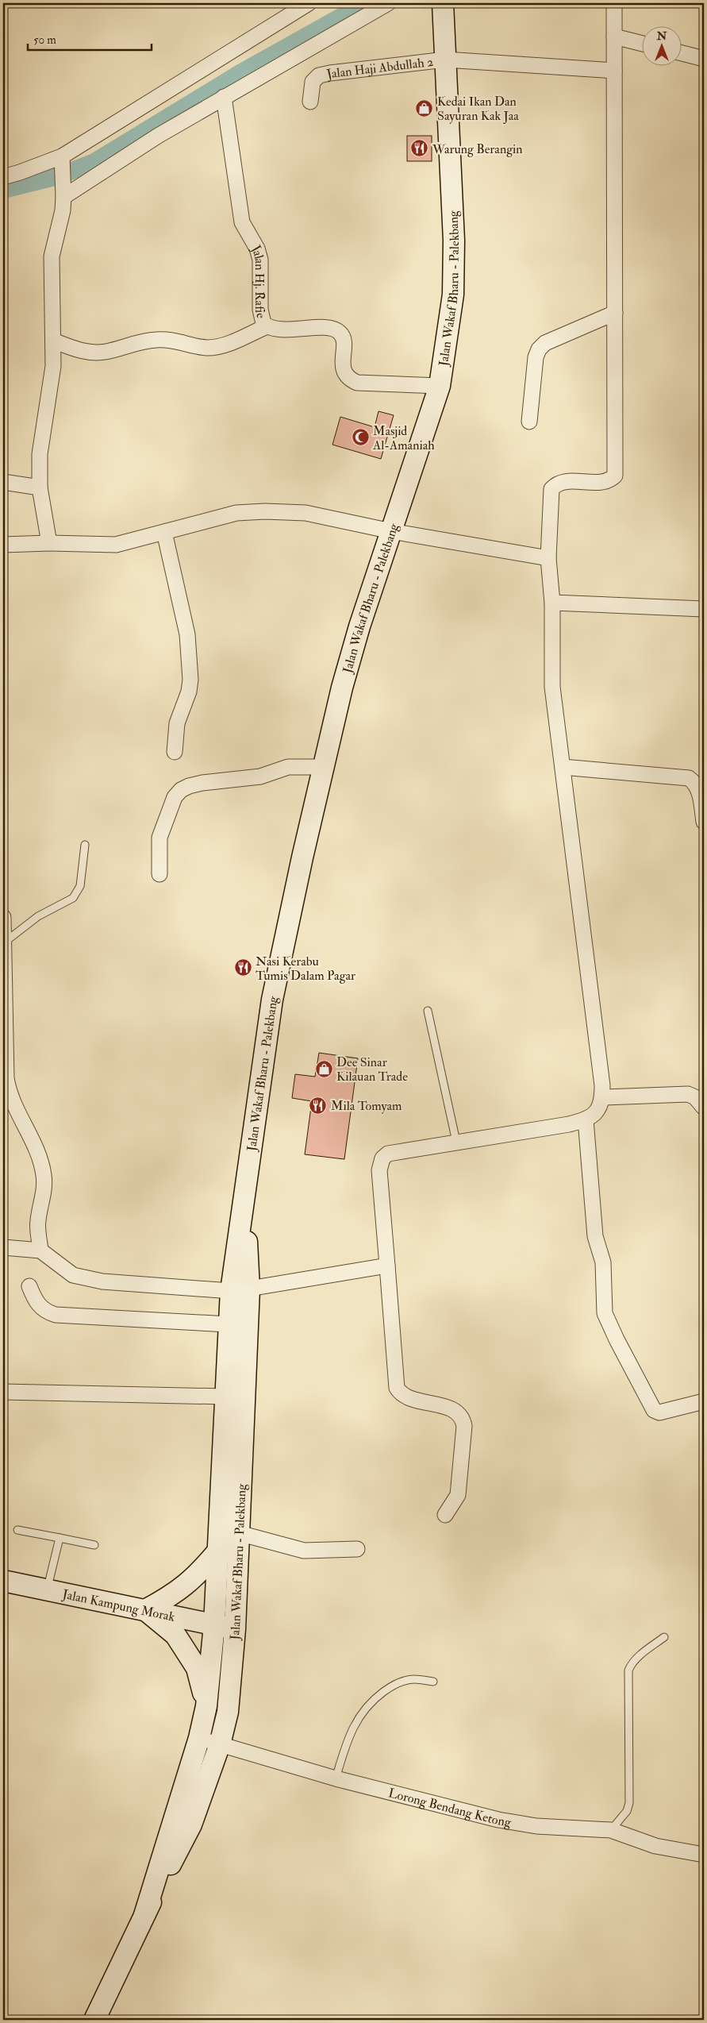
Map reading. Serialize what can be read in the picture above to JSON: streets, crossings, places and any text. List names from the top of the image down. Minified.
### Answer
{"streets":{"main road":["Jalan Wakaf Bharu - Palekbang","Jalan Kampung Morak"],"street":["Jalan Haji Abdullah 2","Jalan Hj. Rafie","Lorong Bendang Ketong"]},"crossings":[["Jalan Haji Abdullah 2","Jalan Wakaf Bharu - Palekbang"],["Jalan Hj. Rafie","Jalan Wakaf Bharu - Palekbang"],["Jalan Wakaf Bharu - Palekbang","Jalan Kampung Morak"],["Jalan Wakaf Bharu - Palekbang","Lorong Bendang Ketong"]],"places":{"shop":["Kedai Ikan Dan Sayuran Kak Jaa","Dee Sinar Kilauan Trade"],"restaurant":["Warung Berangin","Nasi Kerabu Tumis Dalam Pagar","Mila Tomyam"],"mosque":["Masjid Al-Amaniah"]},"scale_bar":"50 m","north":"top"}
